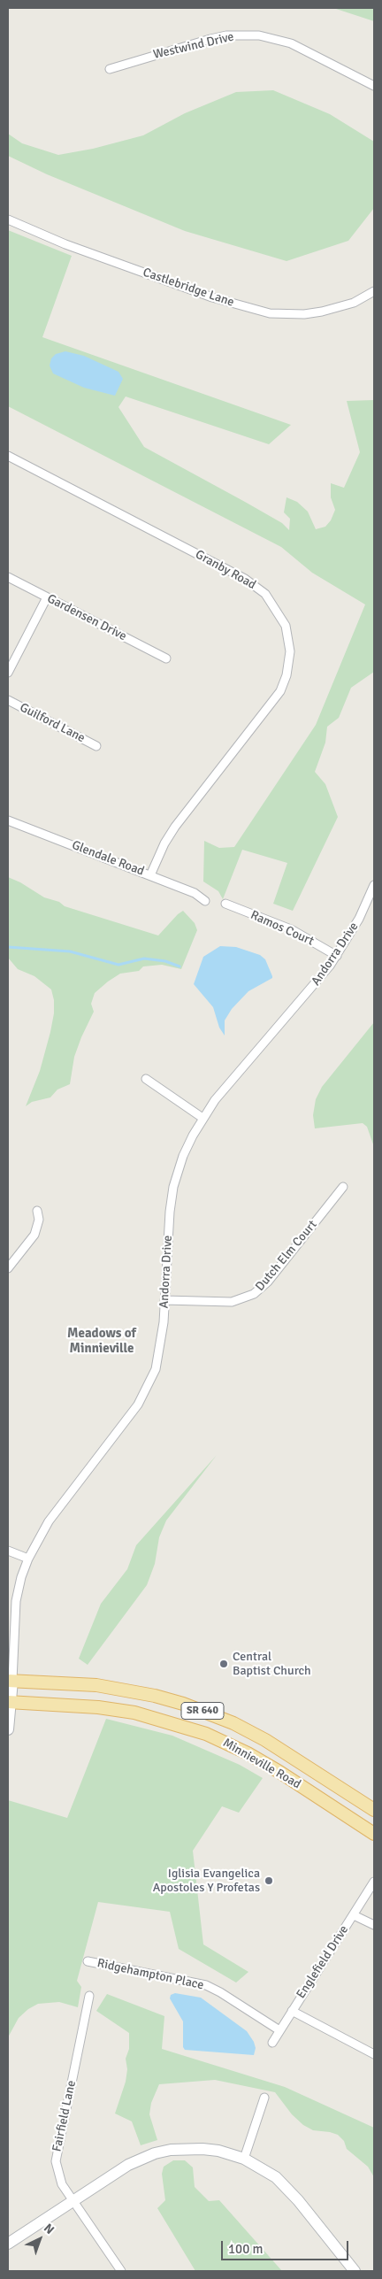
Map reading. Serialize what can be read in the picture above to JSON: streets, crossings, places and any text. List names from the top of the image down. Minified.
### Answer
{"streets":{"main road":["SR 640","Minnieville Road"],"street":["Westwind Drive","Castlebridge Lane","Granby Road","Gardensen Drive","Guilford Lane","Glendale Road","Ramos Court","Andorra Drive","Dutch Elm Court","Englefield Drive","Ridgehampton Place","Fairfield Lane"]},"crossings":[["Granby Road","Glendale Road"],["Ramos Court","Andorra Drive"],["Andorra Drive","Dutch Elm Court"],["Andorra Drive","Minnieville Road"],["Englefield Drive","Ridgehampton Place"]],"districts":["Meadows of Minnieville"],"places":["Central Baptist Church","Iglisia Evangelica Apostoles Y Profetas"],"scale_bar":"100 m","north":"top right"}
